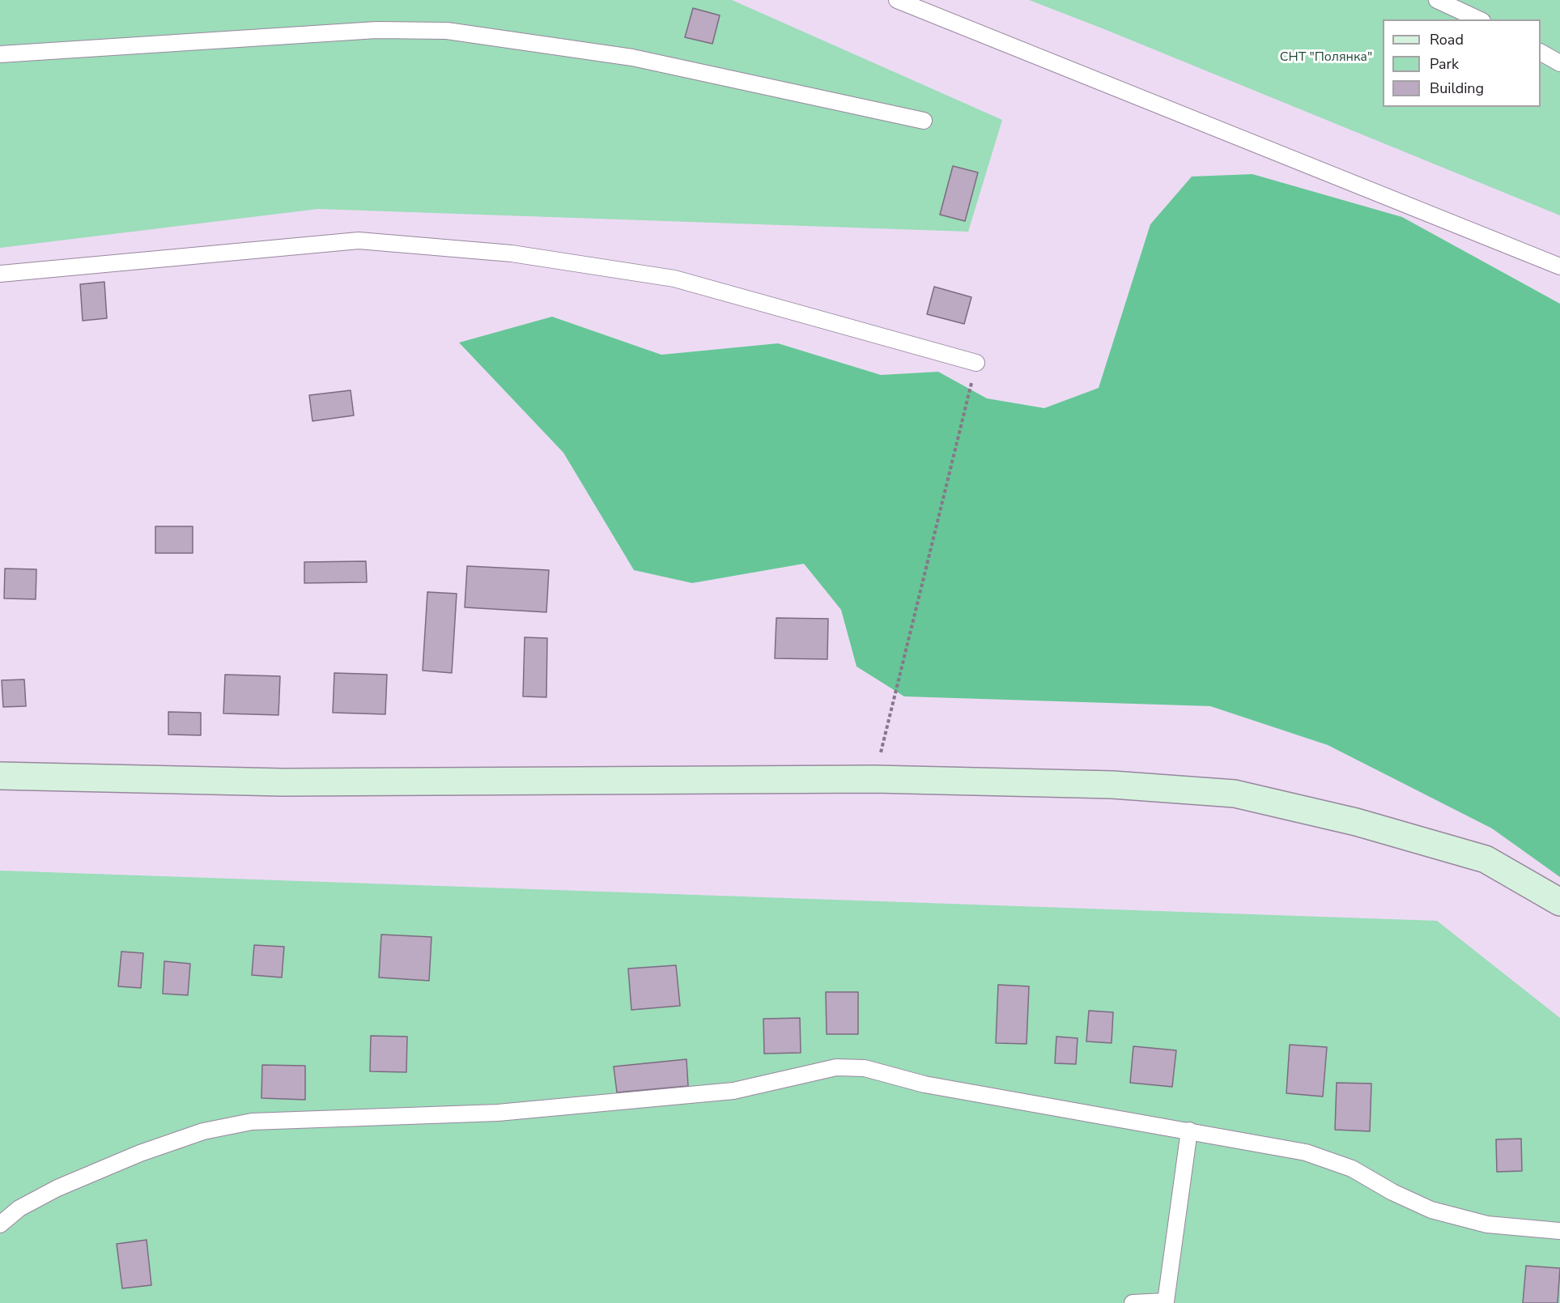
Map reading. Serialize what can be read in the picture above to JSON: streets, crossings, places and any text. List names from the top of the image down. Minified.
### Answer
{"parks":["СНТ \"Полянка\""],"legend":["Road","Park","Building"]}
